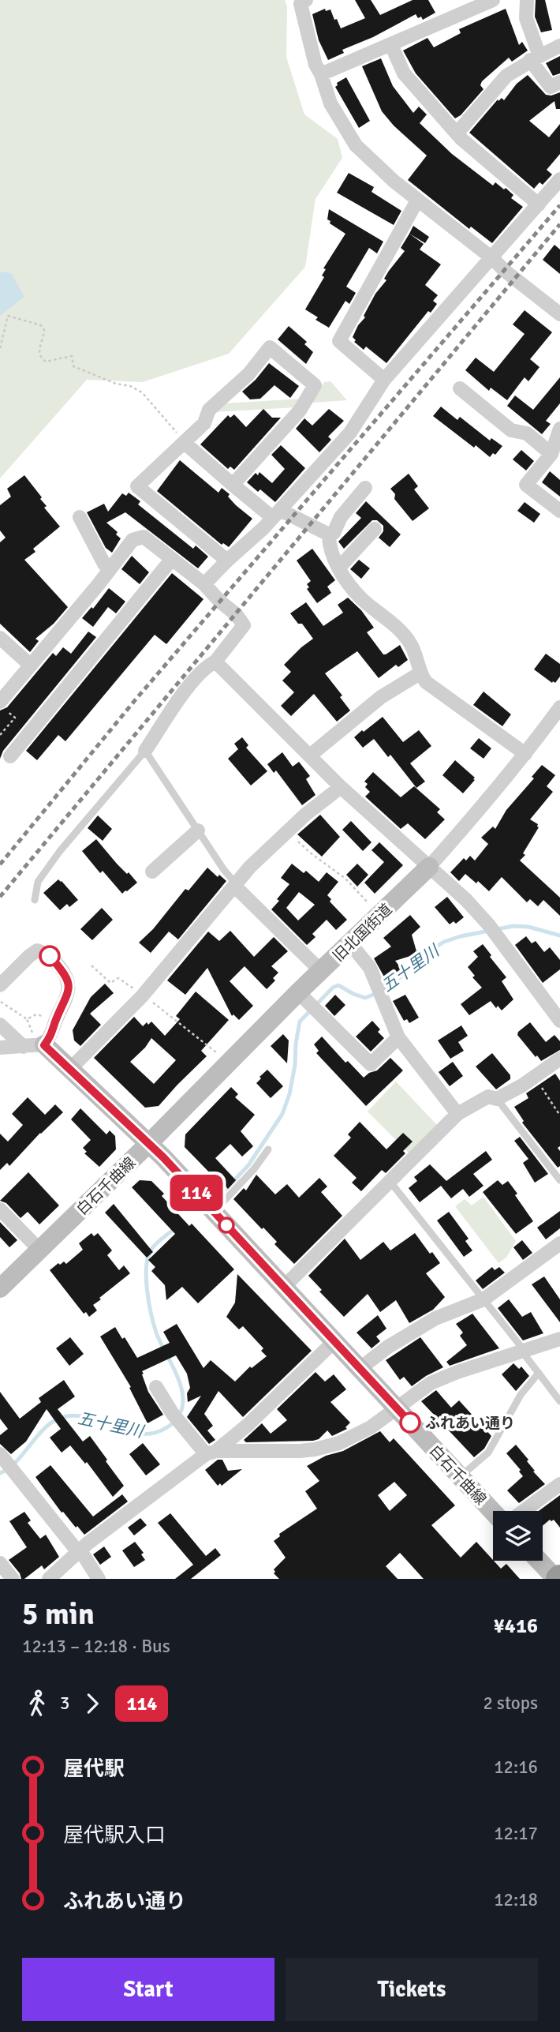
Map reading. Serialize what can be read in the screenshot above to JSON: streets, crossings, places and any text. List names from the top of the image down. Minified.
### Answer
{"streets":{"main road":["旧北国街道","白石千曲線"]},"crossings":[["旧北国街道","白石千曲線"]],"water":["五十里川"],"places":["ふれあい通り"],"lines":["bus line 114"],"page":{"on_map":"114","heading":["5 min","12:13 – 12:18 · Bus","¥416"],"legs":["3","114","2 stops"],"list":[{"name":"屋代駅","value":"12:16"},{"name":"屋代駅入口","value":"12:17"},{"name":"ふれあい通り","value":"12:18"}],"buttons":["Start","Tickets"]}}
